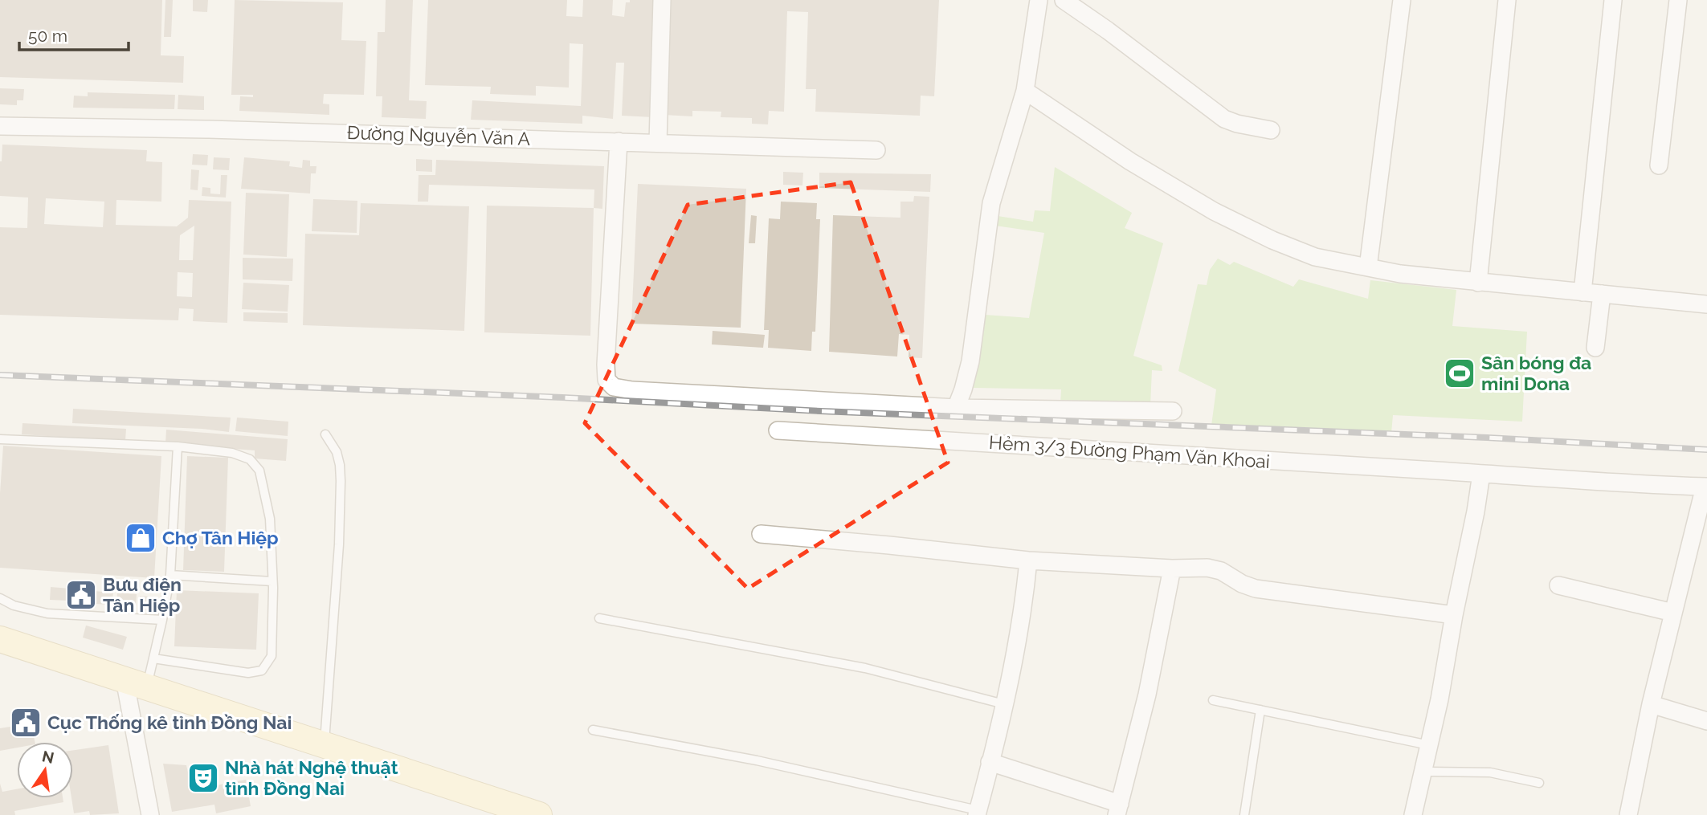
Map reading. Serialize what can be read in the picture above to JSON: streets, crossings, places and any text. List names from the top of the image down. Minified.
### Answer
{"streets":{"street":["Đường Nguyễn Văn A","Hẻm 3/3 Đường Phạm Văn Khoai"]},"places":{"sports":["Sân bóng đa mini Dona"],"shop":["Chợ Tân Hiệp"],"public building":["Bưu điện Tân Hiệp","Cục Thống kê tỉnh Đồng Nai"],"theatre":["Nhà hát Nghệ thuật tỉnh Đồng Nai"]},"scale_bar":"50 m","north":"top"}
